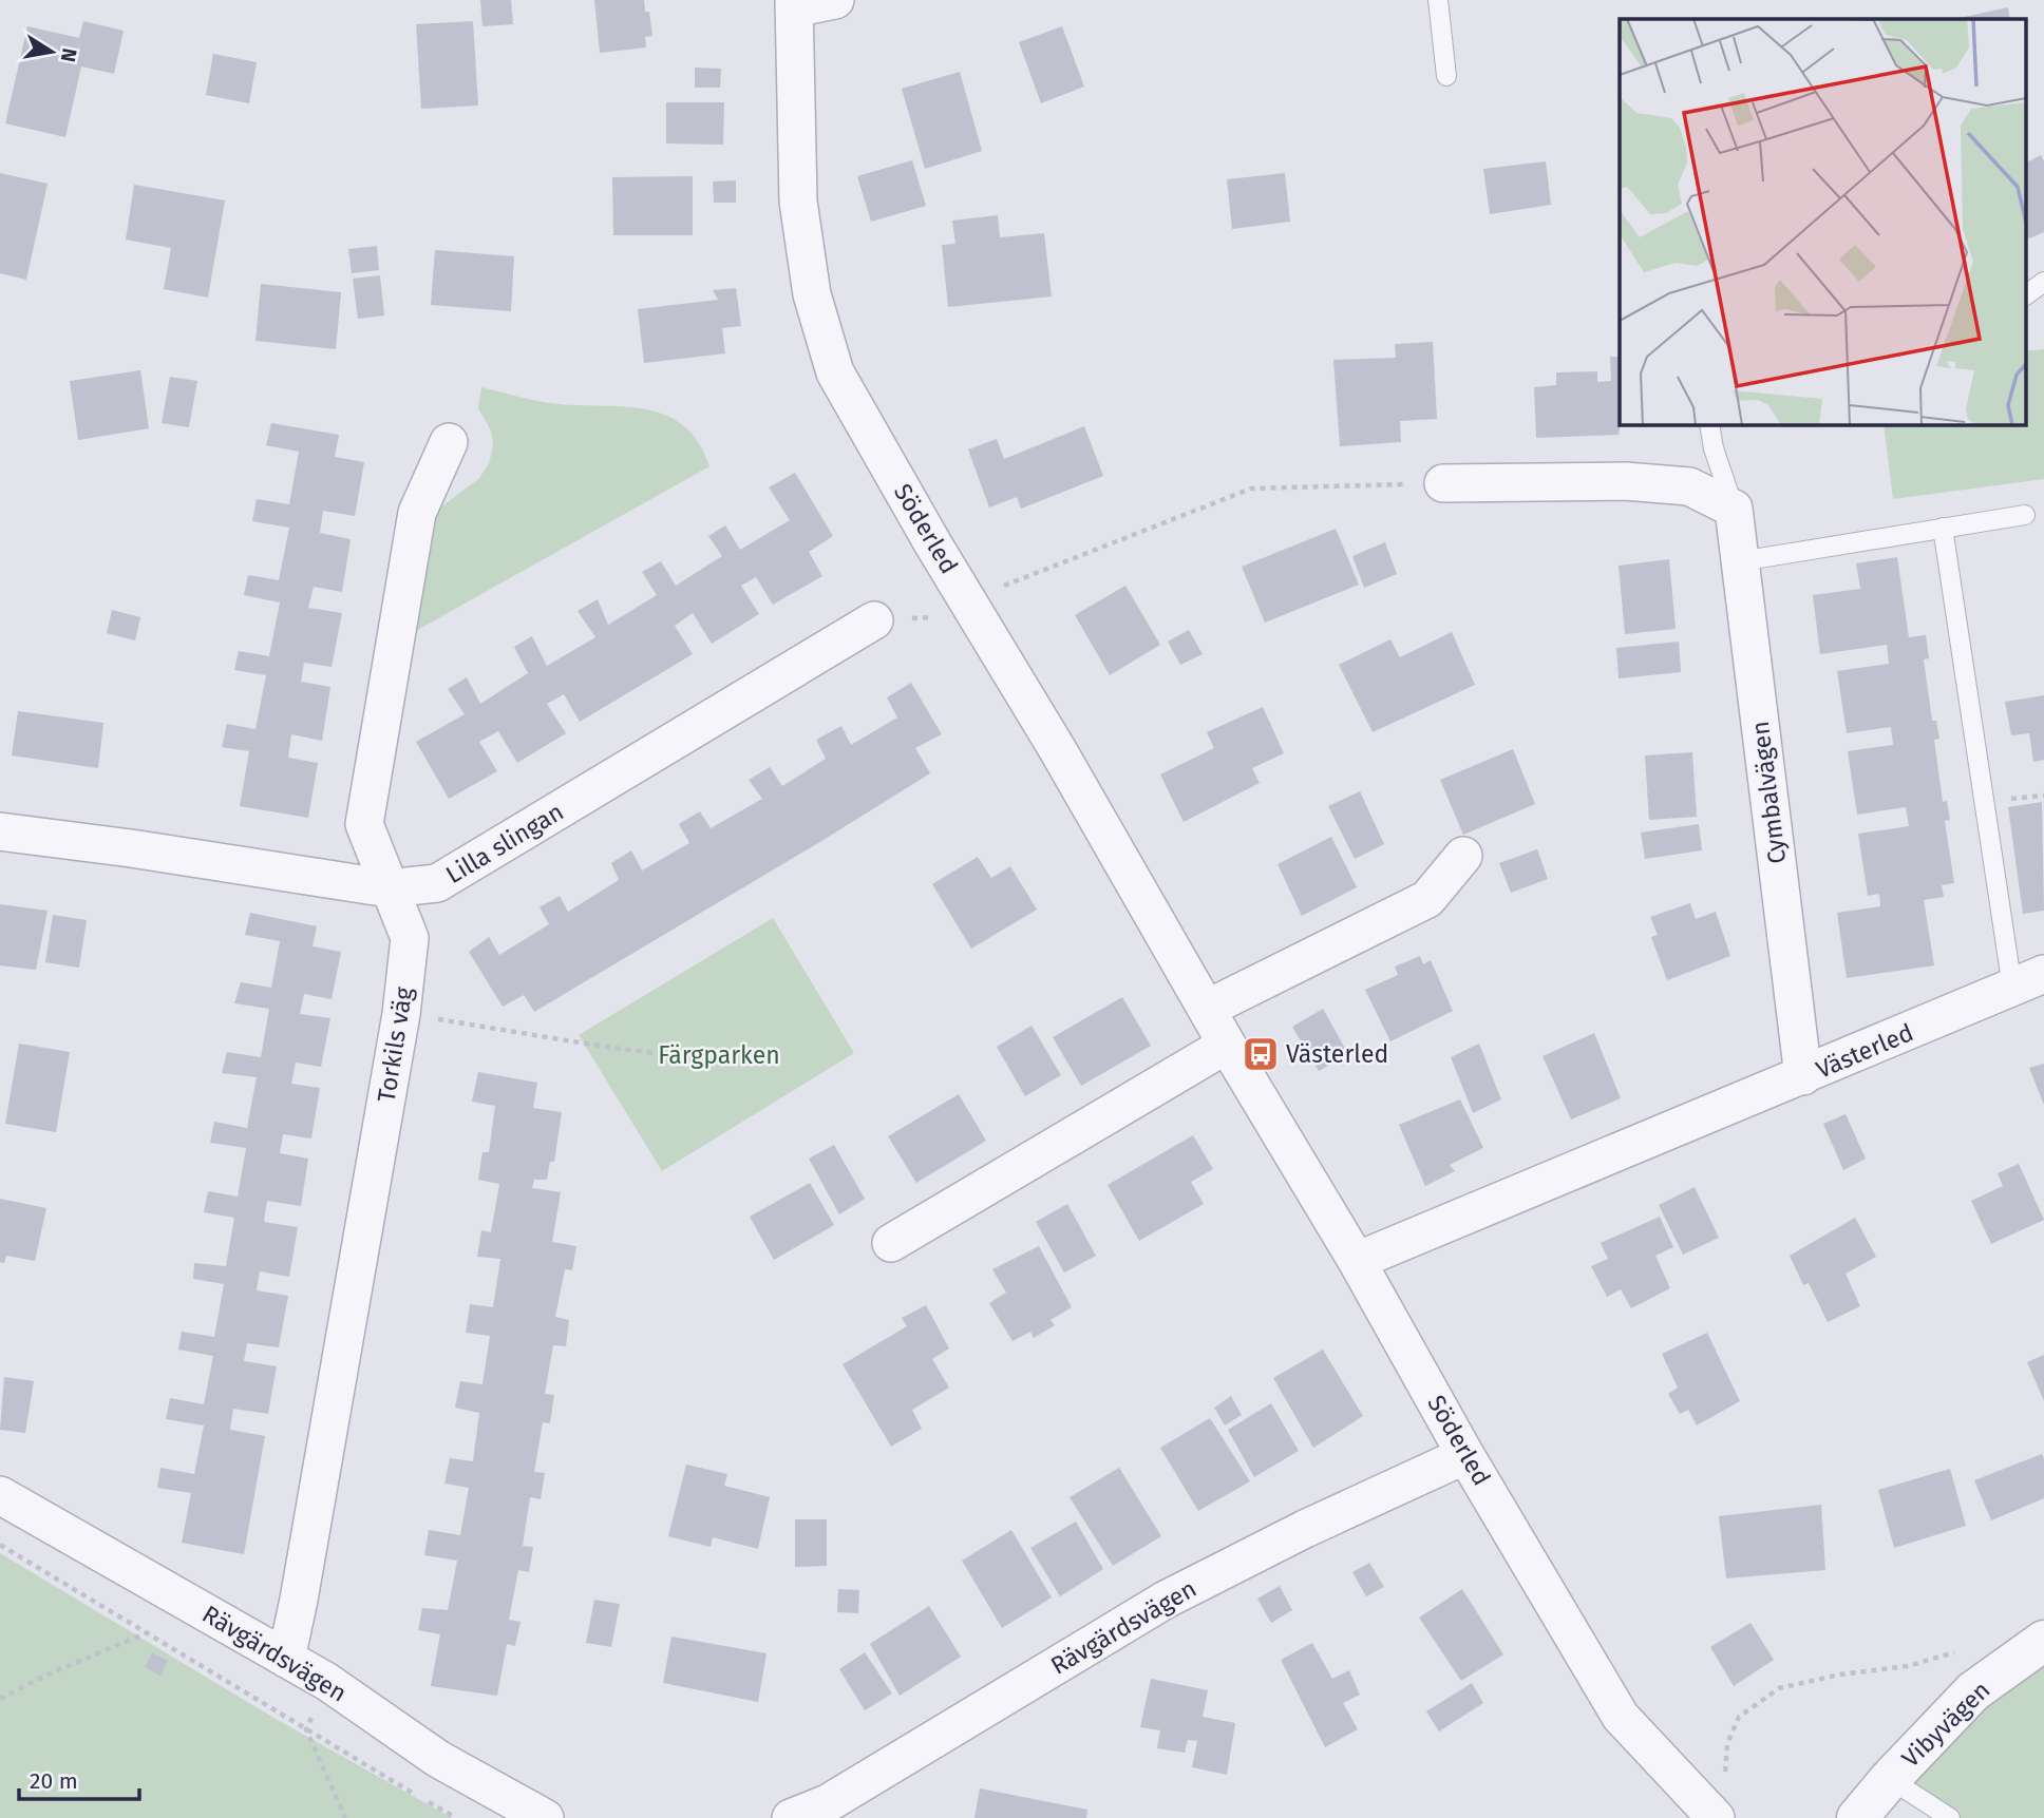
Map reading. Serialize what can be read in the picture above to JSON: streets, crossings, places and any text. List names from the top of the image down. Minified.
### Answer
{"streets":{"street":["Söderled","Cymbalvägen","Lilla slingan","Torkils väg","Västerled","Rävgärdsvägen","Vibyvägen"]},"crossings":[["Söderled","Västerled"],["Söderled","Rävgärdsvägen"],["Cymbalvägen","Västerled"],["Lilla slingan","Torkils väg"],["Torkils väg","Rävgärdsvägen"]],"parks":["Färgparken"],"places":{"bus stop":["Västerled"]},"scale_bar":"20 m","north":"right"}
